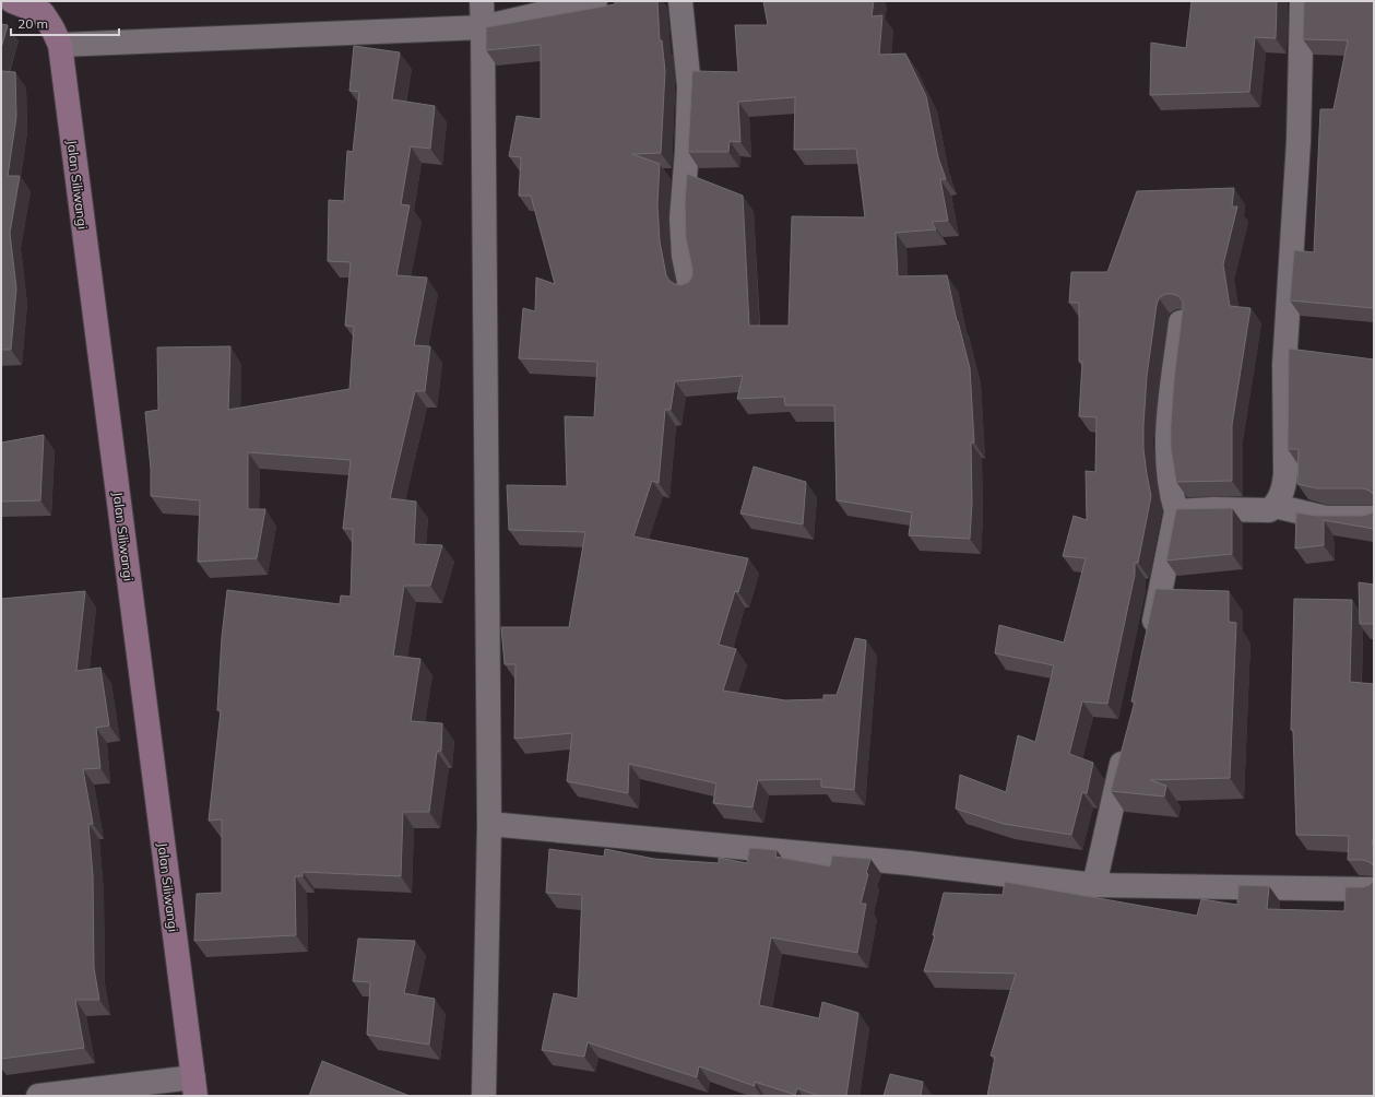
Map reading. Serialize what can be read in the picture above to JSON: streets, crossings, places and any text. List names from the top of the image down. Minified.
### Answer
{"streets":{"main road":["Jalan Siliwangi"]},"scale_bar":"20 m"}
